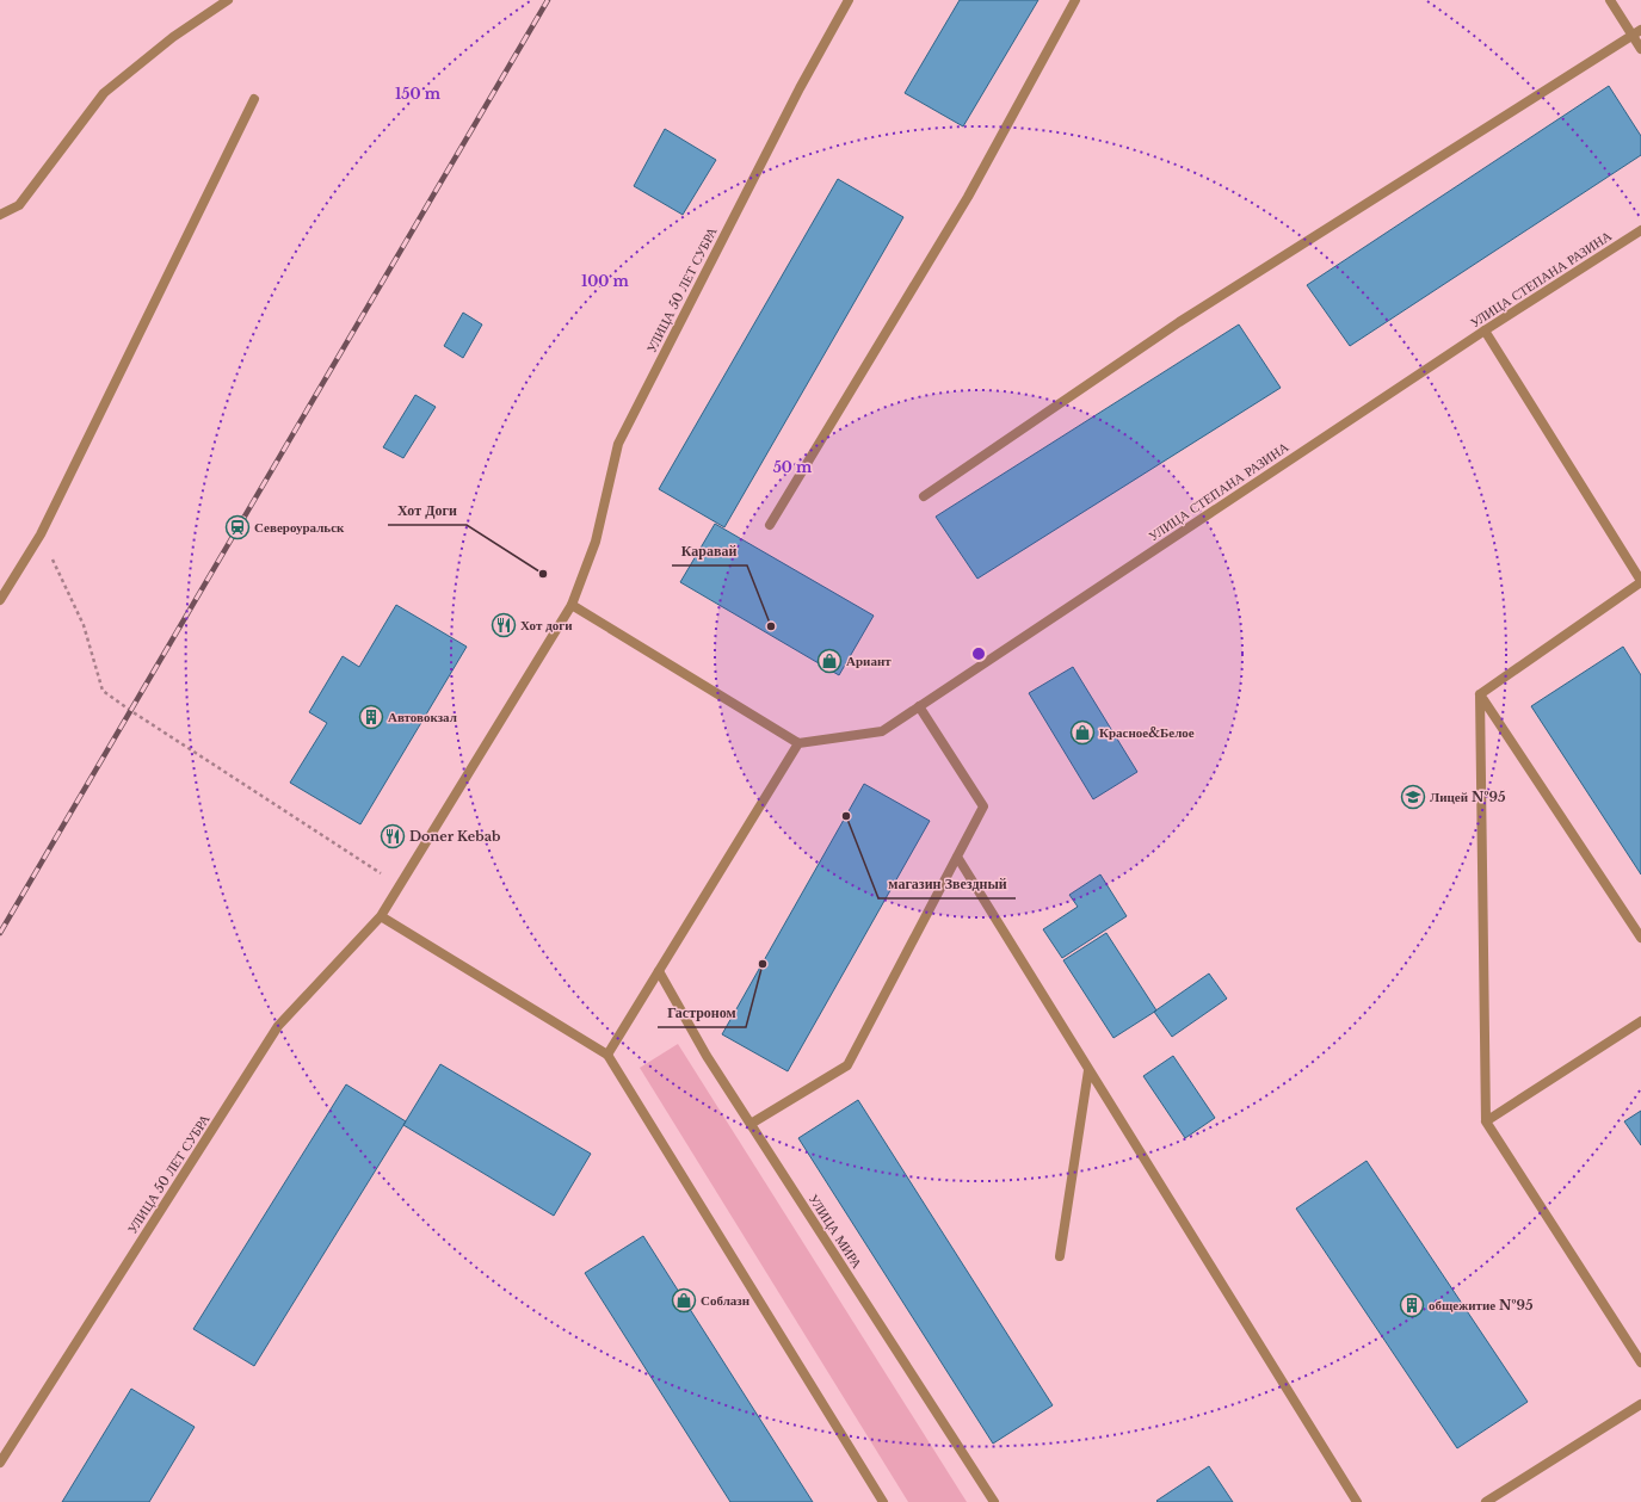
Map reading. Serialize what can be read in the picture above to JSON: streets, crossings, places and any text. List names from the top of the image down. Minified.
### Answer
{"streets":{"street":["УЛИЦА СТЕПАНА РАЗИНА","УЛИЦА 50 ЛЕТ СУБРА","УЛИЦА МИРА"]},"places":{"station":["Североуральск"],"other":["Хот Доги","Каравай","магазин Звездный","Гастроном"],"restaurant":["Хот доги","Doner Kebab"],"shop":["Ариант","Красное&Белое","Соблазн"],"building":["Автовокзал","общежитие №95"],"school or university":["Лицей №95"]},"rings":["150 m","100 m","50 m"]}
